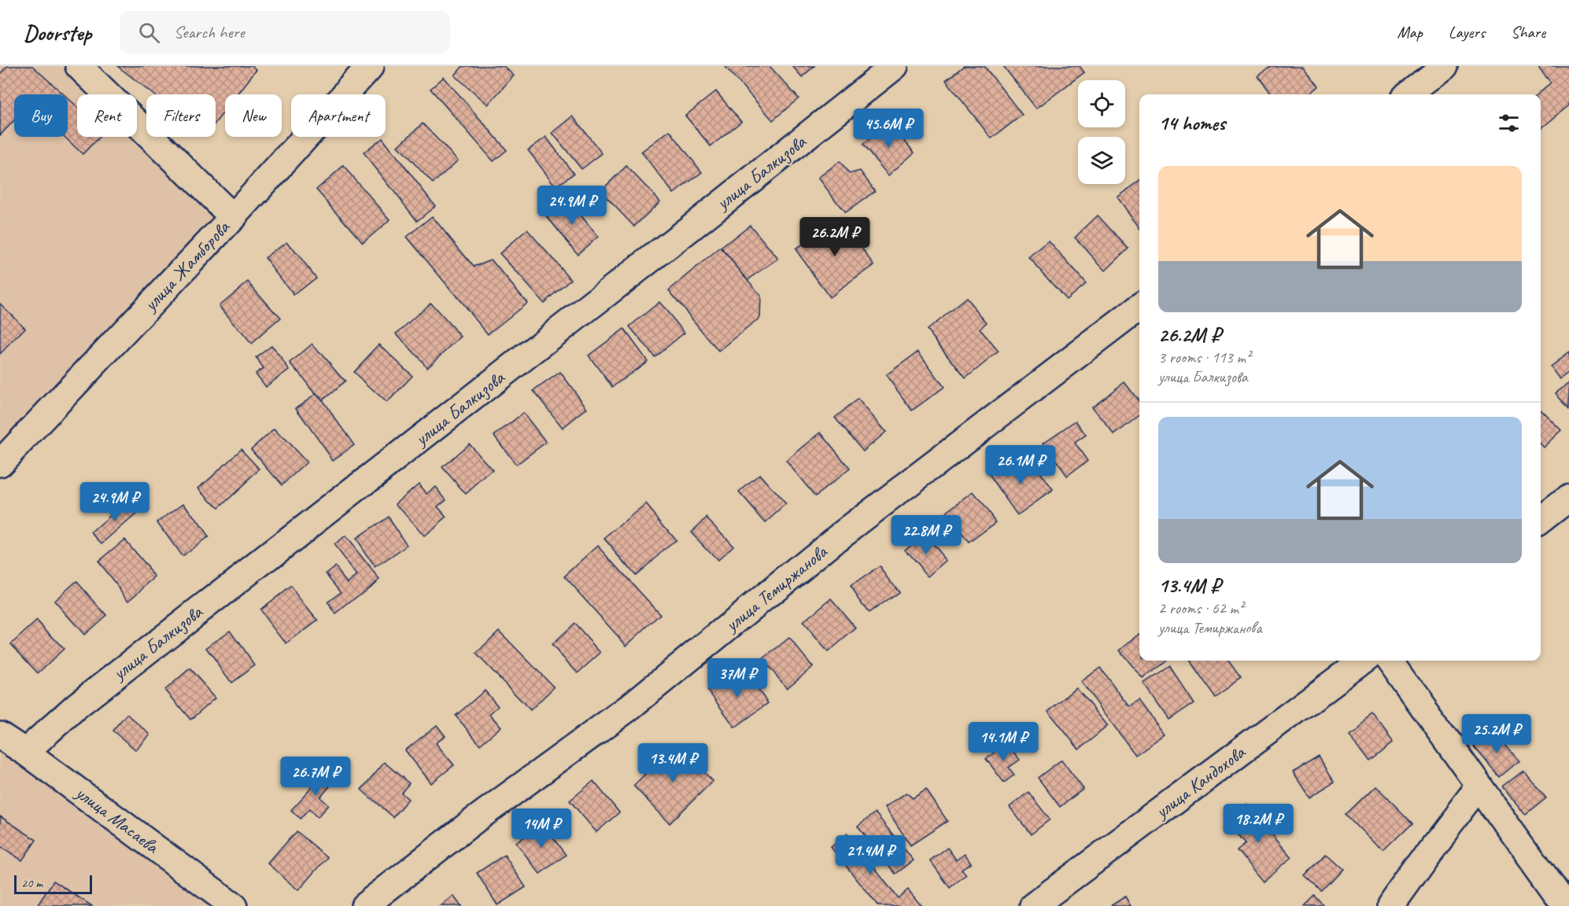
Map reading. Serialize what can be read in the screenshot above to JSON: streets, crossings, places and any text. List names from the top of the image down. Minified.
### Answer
{"streets":{"street":["улица Балкизова","улица Жамборова","улица Темиржанова","улица Кандохова","улица Масаева"]},"crossings":[["улица Балкизова","улица Масаева"]],"scale_bar":"20 m","page":{"header":"Doorstep","search":"Search here","nav":["Map","Layers","Share"],"chip":["Buy","Rent","Filters","New","Apartment"],"heading":"14 homes","price":["45.6M ₽","24.9M ₽","26.2M ₽","26.1M ₽","24.9M ₽","22.8M ₽","37M ₽","25.2M ₽","14.1M ₽","13.4M ₽","26.7M ₽","18.2M ₽","14M ₽","21.4M ₽"],"list":[{"name":"26.2M ₽","note":"3 rooms · 113 m² · улица Балкизова"},{"name":"13.4M ₽","note":"2 rooms · 62 m² · улица Темиржанова"}],"scale":"20 m"}}
